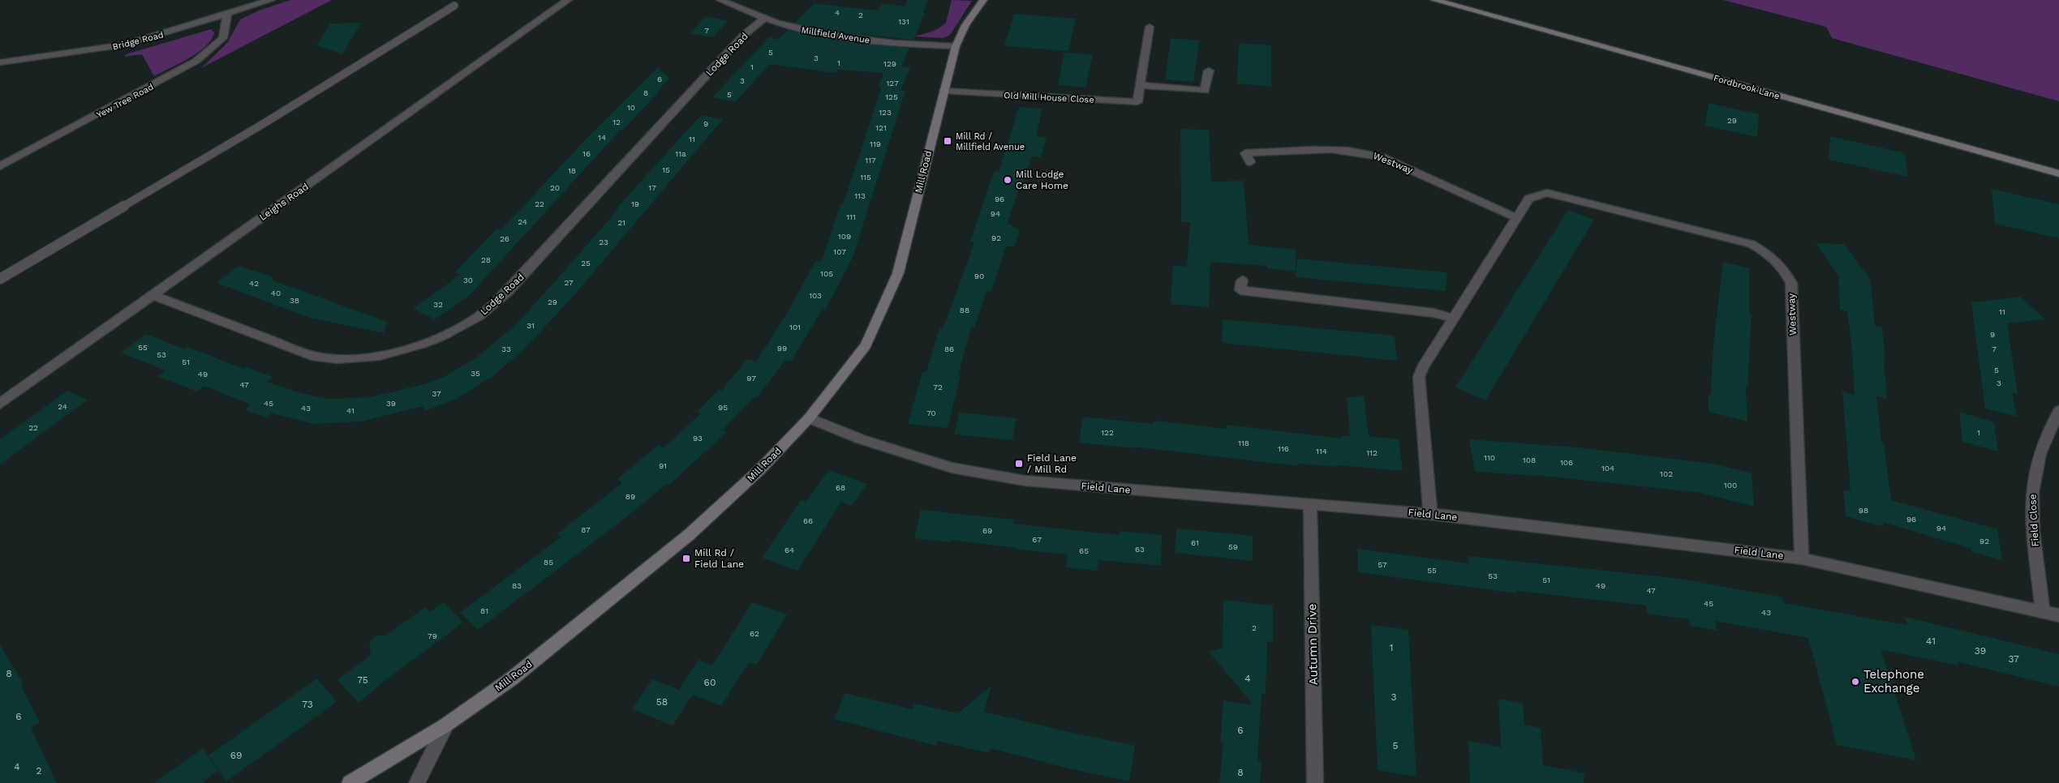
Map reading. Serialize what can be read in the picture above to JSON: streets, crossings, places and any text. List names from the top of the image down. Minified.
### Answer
{"streets":{"street":["Millfield Avenue","Bridge Road","Lodge Road","Fordbrook Lane","Old Mill House Close","Yew Tree Road","Westway","Mill Road","Leighs Road","Field Lane","Field Close","Autumn Drive"]},"crossings":[["Millfield Avenue","Lodge Road"],["Millfield Avenue","Mill Road"],["Bridge Road","Yew Tree Road"],["Lodge Road","Leighs Road"],["Old Mill House Close","Mill Road"],["Westway","Field Lane"],["Mill Road","Field Lane"],["Field Lane","Field Close"],["Field Lane","Autumn Drive"]],"places":{"transit":["Mill Rd / Millfield Avenue","Field Lane / Mill Rd","Mill Rd / Field Lane"],"other":["Mill Lodge Care Home","Telephone Exchange"]},"house_numbers":["4","2","131","7","5","3","1","129","1","6","3","127","8","5","125","10","123","29","12","9","121","14","11","119","16","11a","117","15","18","115","20","17","113","96","22","19","94","111","24","21","109","92","26","23","107","28","25","105","90","30","27","42","40","103","38","29","32","88","11","31","101","9","55","99","33","86","7","53","51","5","35","49","97","3","47","72","37","45","39","24","95","43","41","70","22","122","1","93","118","116","114","112","110","108","106","91","104","102","100","68","89","98","96","66","94","87","69","67","92","61","59","63","64","65","85","57","55","53","51","83","49","47","45","81","43","2","62","79","41","1","39","37","8","4","75","60","3","58","73","6","6","5","69","4","2","8"]}
